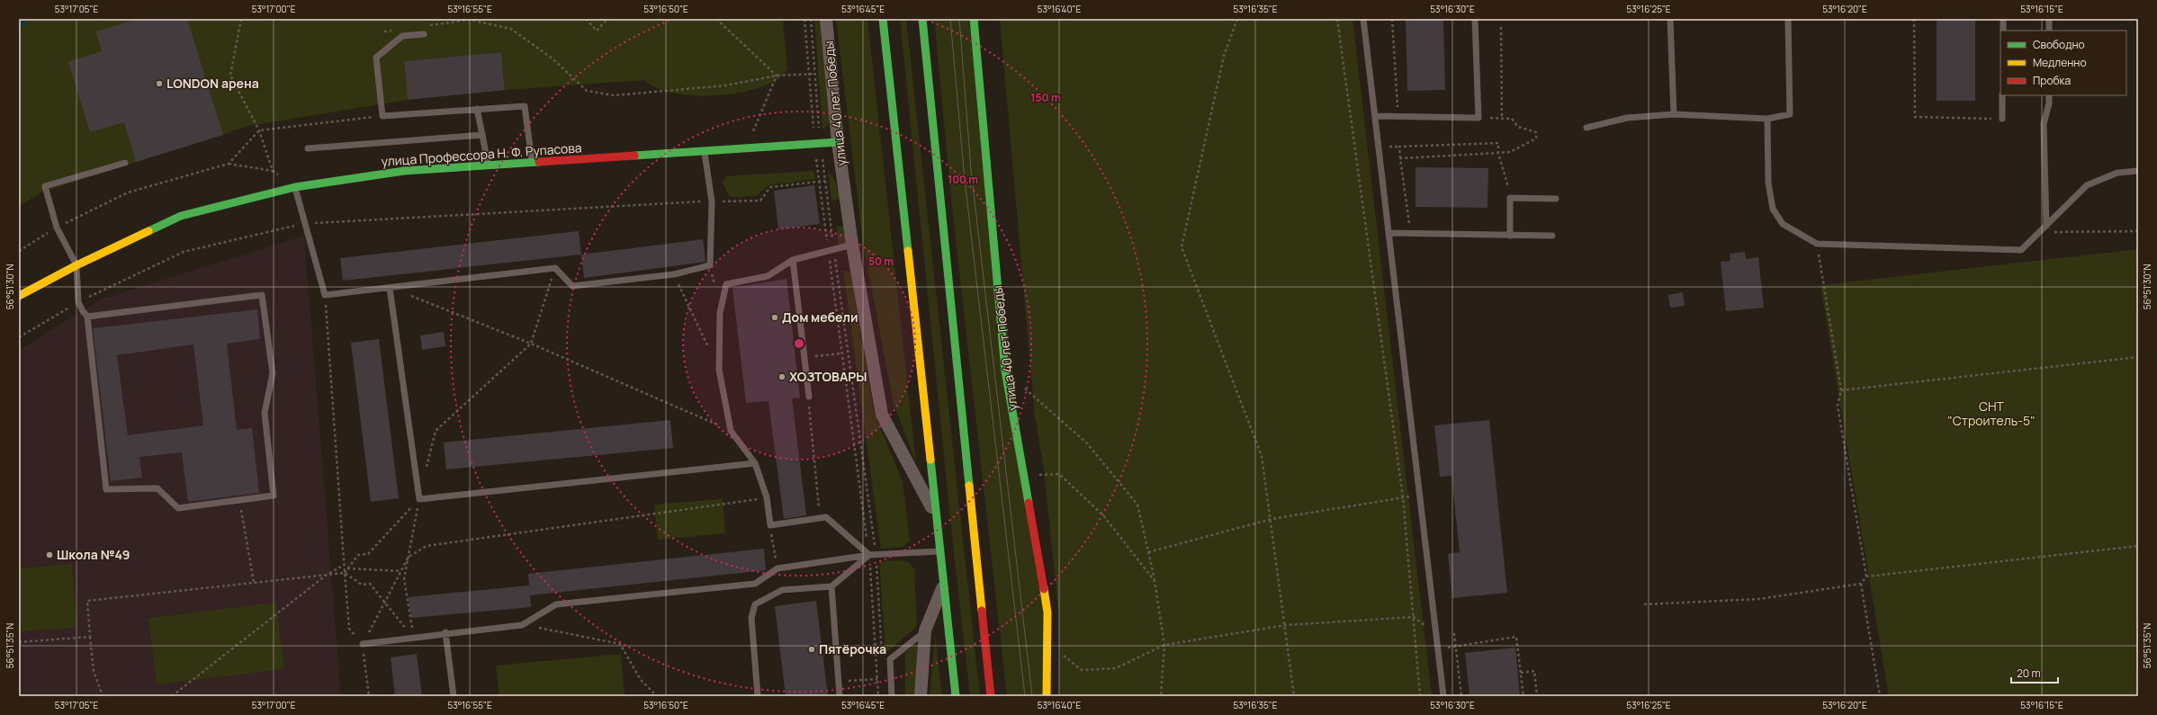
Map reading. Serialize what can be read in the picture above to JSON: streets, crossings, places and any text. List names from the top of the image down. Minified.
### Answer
{"streets":{"street":["улица 40 лет Победы","улица Профессора Н. Ф. Рупасова"]},"crossings":[["улица 40 лет Победы","улица Профессора Н. Ф. Рупасова"]],"parks":["СНТ \"Строитель-5\""],"places":["LONDON арена","Дом мебели","ХОЗТОВАРЫ","Школа №49","Пятёрочка"],"legend":["Свободно","Медленно","Пробка"],"scale_bar":"20 m","coordinates":["53°17'05\"E","53°17'00\"E","53°16'55\"E","53°16'50\"E","53°16'45\"E","53°16'40\"E","53°16'35\"E","53°16'30\"E","53°16'25\"E","53°16'20\"E","53°16'15\"E","56°51'30\"N","56°51'35\"N"],"rings":["150 m","100 m","50 m"]}
